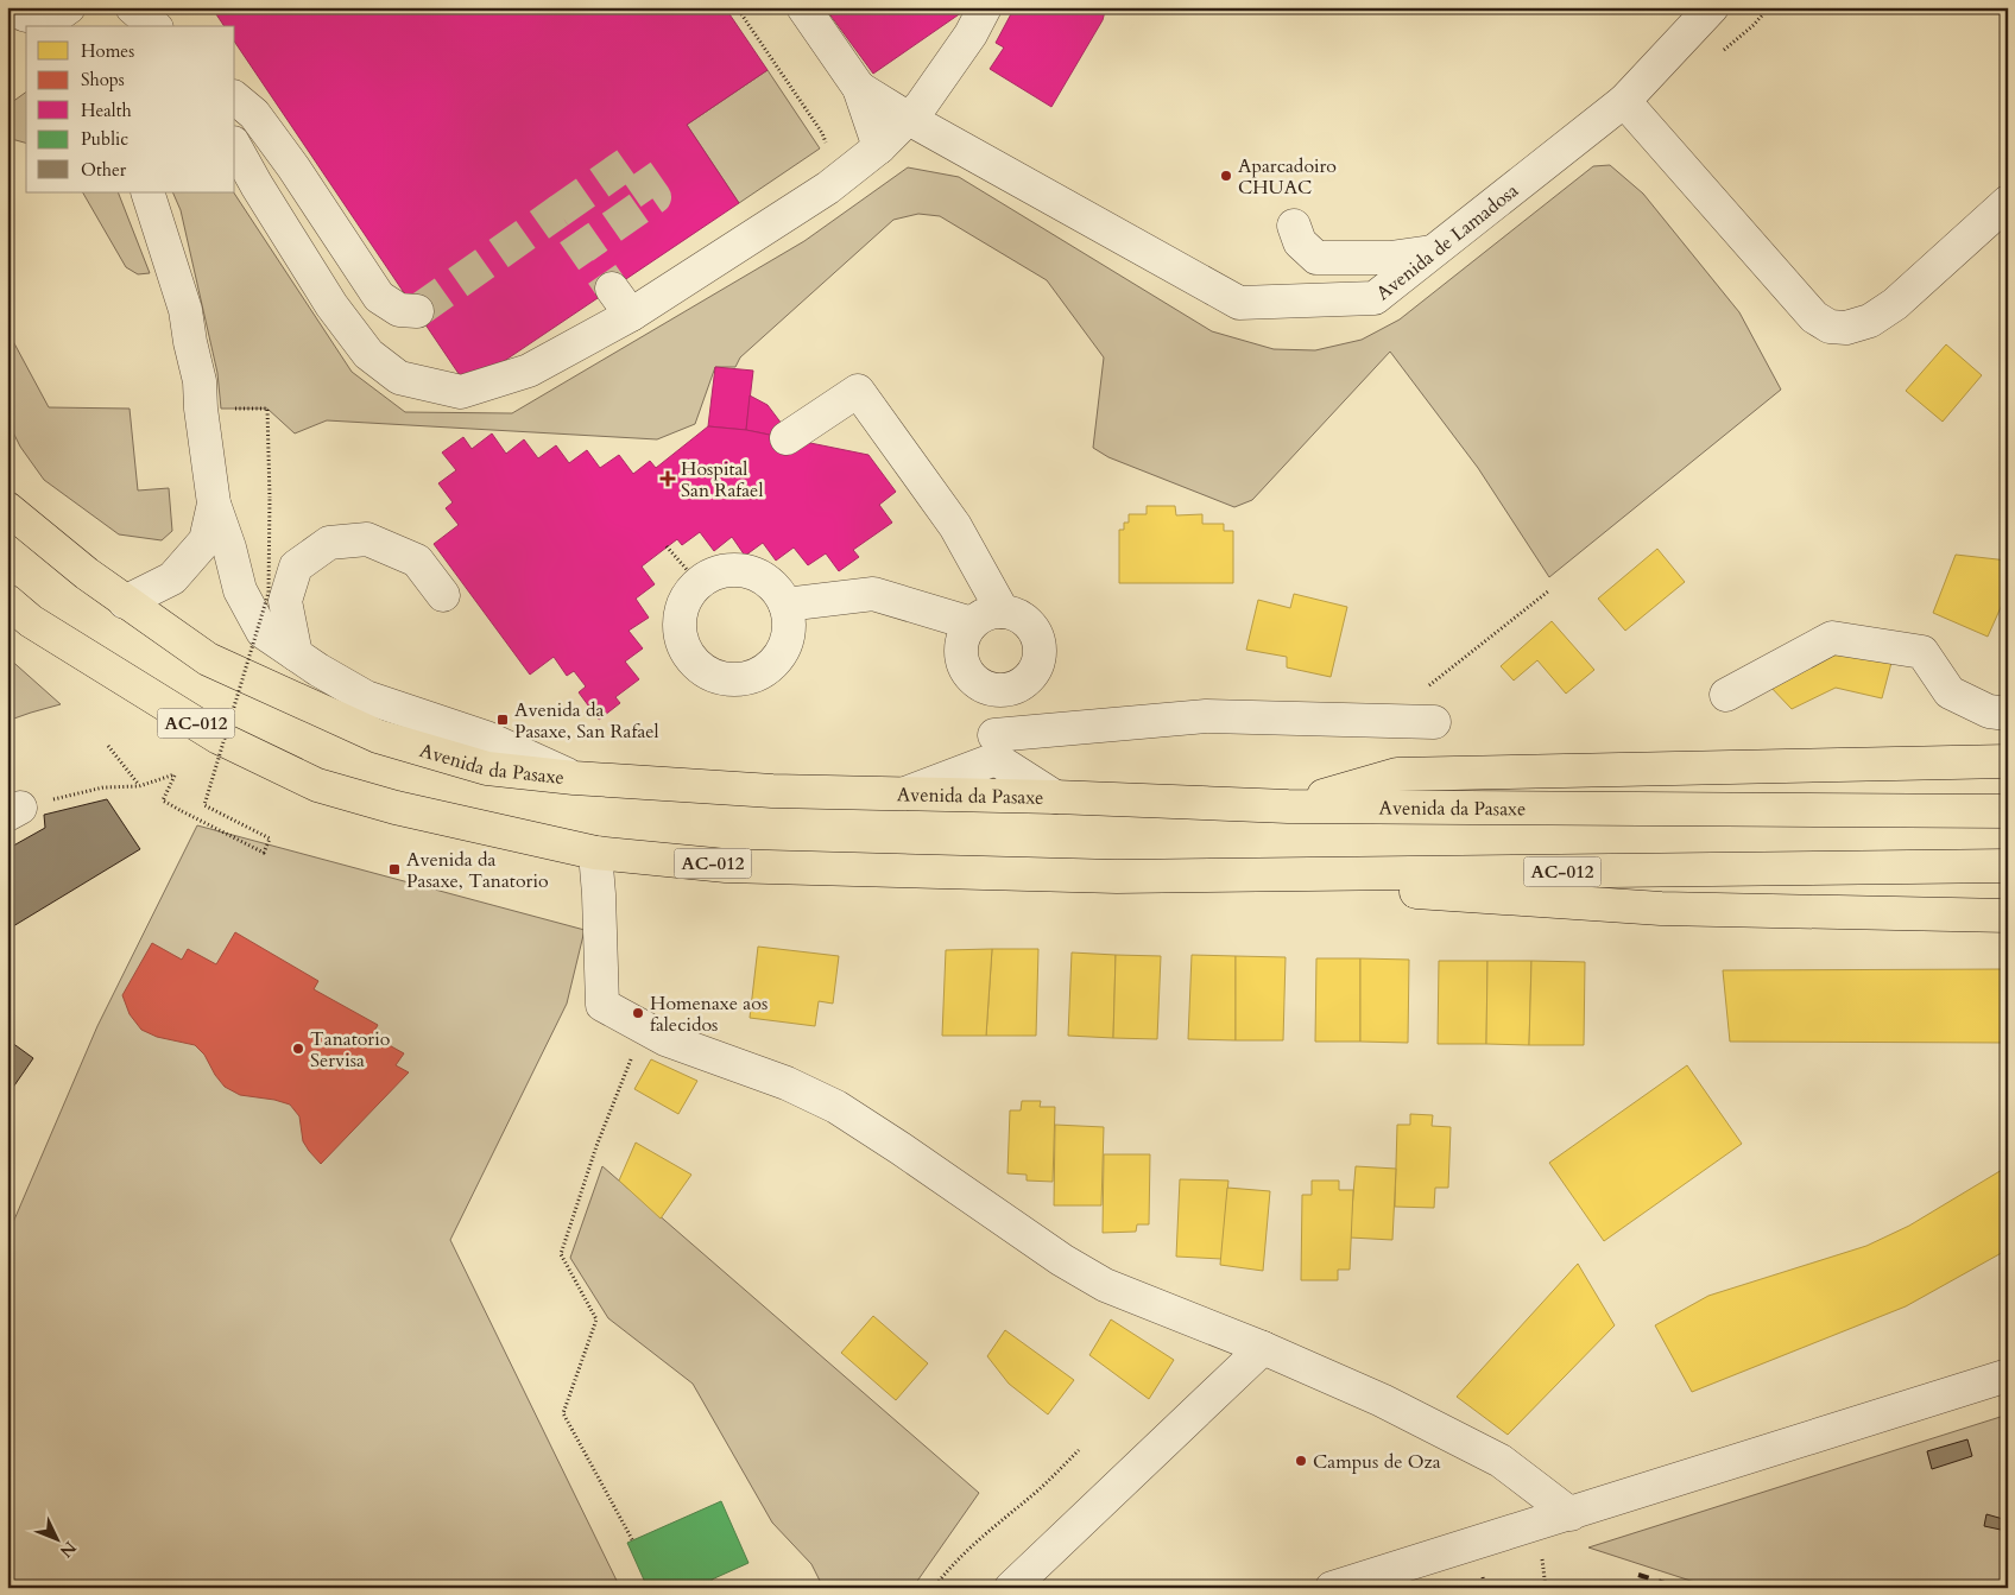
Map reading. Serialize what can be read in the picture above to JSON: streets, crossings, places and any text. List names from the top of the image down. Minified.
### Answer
{"streets":{"main road":["AC-012","Avenida da Pasaxe"],"street":["Avenida de Lamadosa"]},"places":{"other":["Aparcadoiro CHUAC","Homenaxe aos falecidos","Tanatorio Servisa","Campus de Oza"],"health":["Hospital San Rafael"],"transit":["Avenida da Pasaxe, San Rafael","Avenida da Pasaxe, Tanatorio"]},"legend":["Homes","Shops","Health","Public","Other"],"north":"bottom right"}
